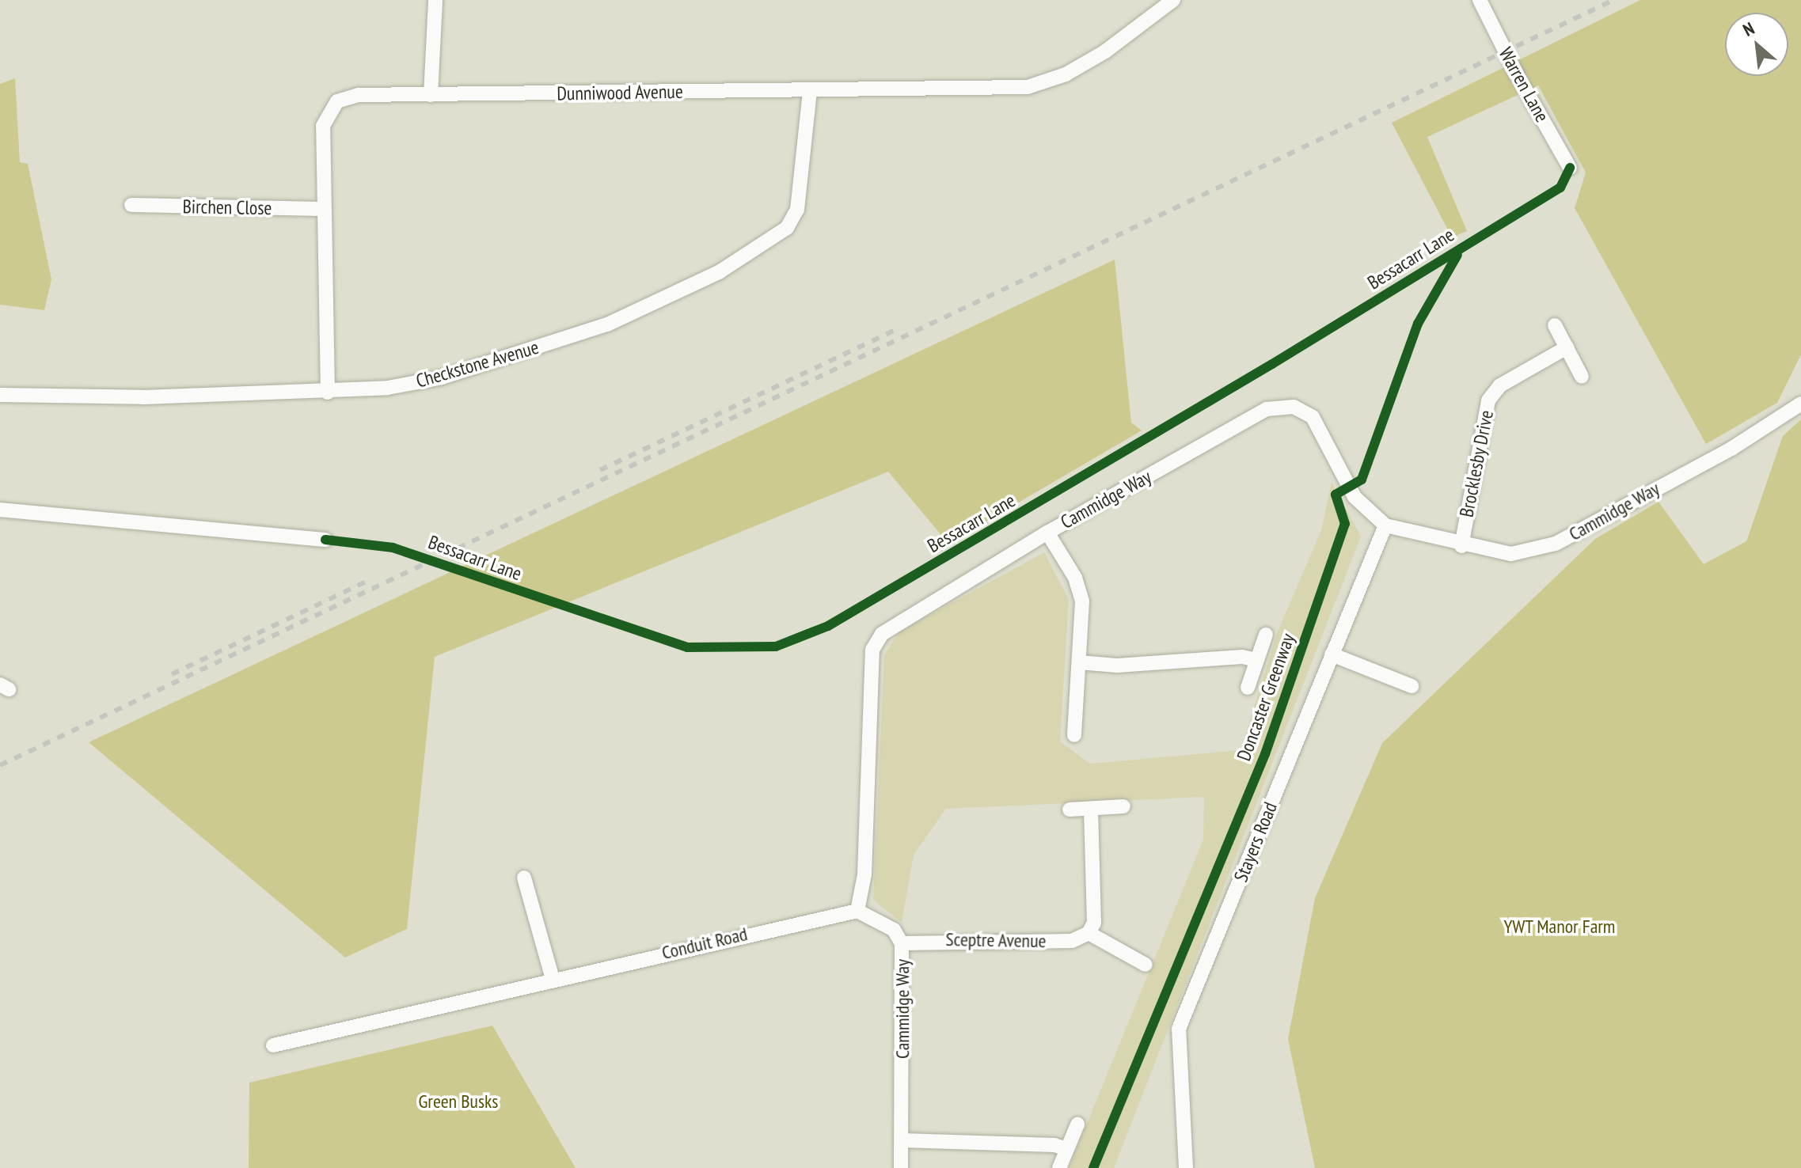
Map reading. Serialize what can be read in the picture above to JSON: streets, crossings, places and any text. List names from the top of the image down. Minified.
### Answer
{"streets":{"street":["Warren Lane","Dunniwood Avenue","Birchen Close","Checkstone Avenue","Brocklesby Drive","Cammidge Way","Stayers Road","Sceptre Avenue","Conduit Road"],"cycle path":["Bessacarr Lane"]},"crossings":[["Dunniwood Avenue","Birchen Close"],["Dunniwood Avenue","Checkstone Avenue"],["Brocklesby Drive","Cammidge Way"],["Cammidge Way","Stayers Road"],["Cammidge Way","Sceptre Avenue"],["Cammidge Way","Conduit Road"]],"parks":["YWT Manor Farm","Green Busks"],"north":"top left"}
